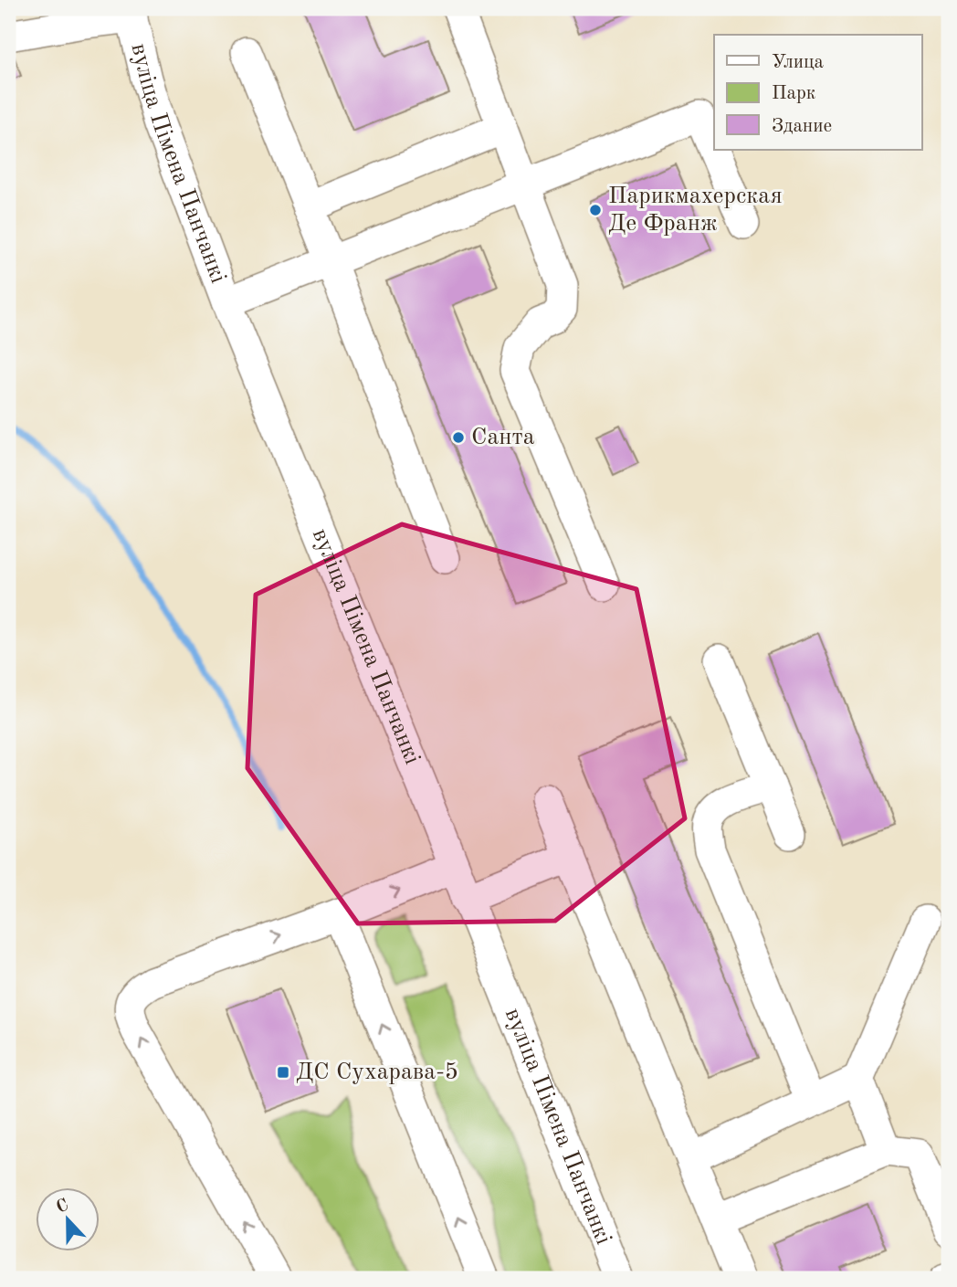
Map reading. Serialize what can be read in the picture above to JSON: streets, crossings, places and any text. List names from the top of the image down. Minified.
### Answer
{"streets":{"street":["вуліца Пімена Панчанкі"]},"places":{"other":["Парикмахерская Де Франж","Санта"],"transit":["ДС Сухарава-5"]},"legend":["Улица","Парк","Здание"],"north":"top"}
